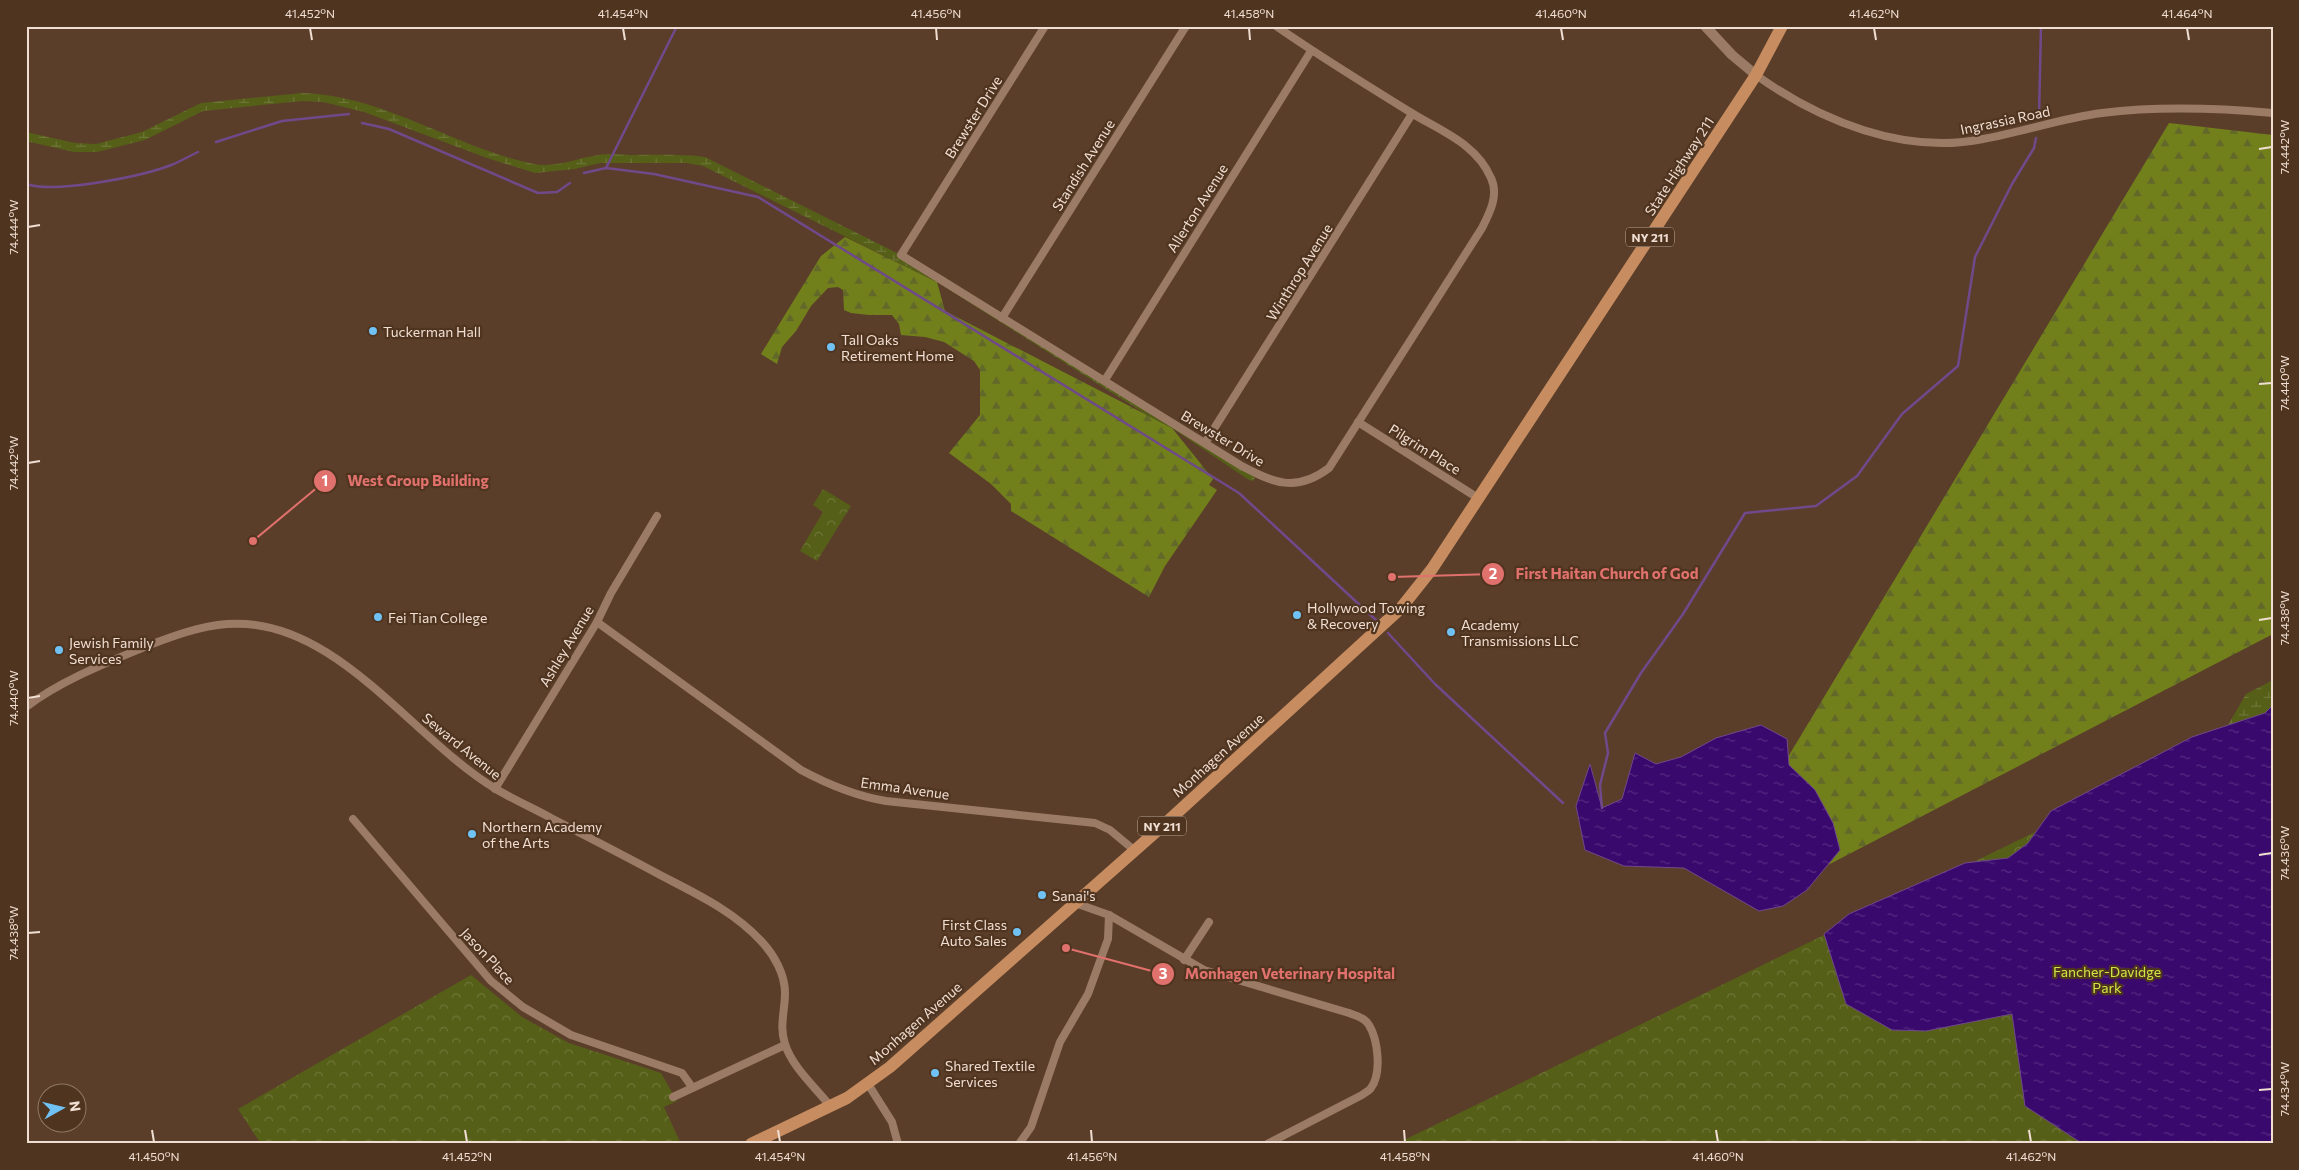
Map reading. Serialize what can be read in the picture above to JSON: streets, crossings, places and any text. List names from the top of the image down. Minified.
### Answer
{"streets":{"main road":["State Highway 211","NY 211","Monhagen Avenue"],"street":["Brewster Drive","Ingrassia Road","Standish Avenue","Allerton Avenue","Winthrop Avenue","Pilgrim Place","Ashley Avenue","Seward Avenue","Emma Avenue","Jason Place"]},"crossings":[["Brewster Drive","Standish Avenue"],["Brewster Drive","Allerton Avenue"],["Brewster Drive","Winthrop Avenue"],["Brewster Drive","Pilgrim Place"],["Ingrassia Road","State Highway 211"],["State Highway 211","Monhagen Avenue"],["Pilgrim Place","Monhagen Avenue"],["Ashley Avenue","Seward Avenue"],["Ashley Avenue","Emma Avenue"],["Seward Avenue","Monhagen Avenue"],["Monhagen Avenue","Emma Avenue"]],"parks":["Fancher-Davidge Park"],"places":["Tuckerman Hall","Tall Oaks Retirement Home","West Group Building","First Haitan Church of God","Hollywood Towing & Recovery","Fei Tian College","Academy Transmissions LLC","Jewish Family Services","Northern Academy of the Arts","Sanai's","First Class Auto Sales","Monhagen Veterinary Hospital","Shared Textile Services"],"north":"right","coordinates":["41.452°N","41.454°N","41.456°N","41.458°N","41.460°N","41.462°N","41.464°N","74.442°W","74.444°W","74.440°W","74.438°W","74.436°W","74.434°W","41.450°N"]}
